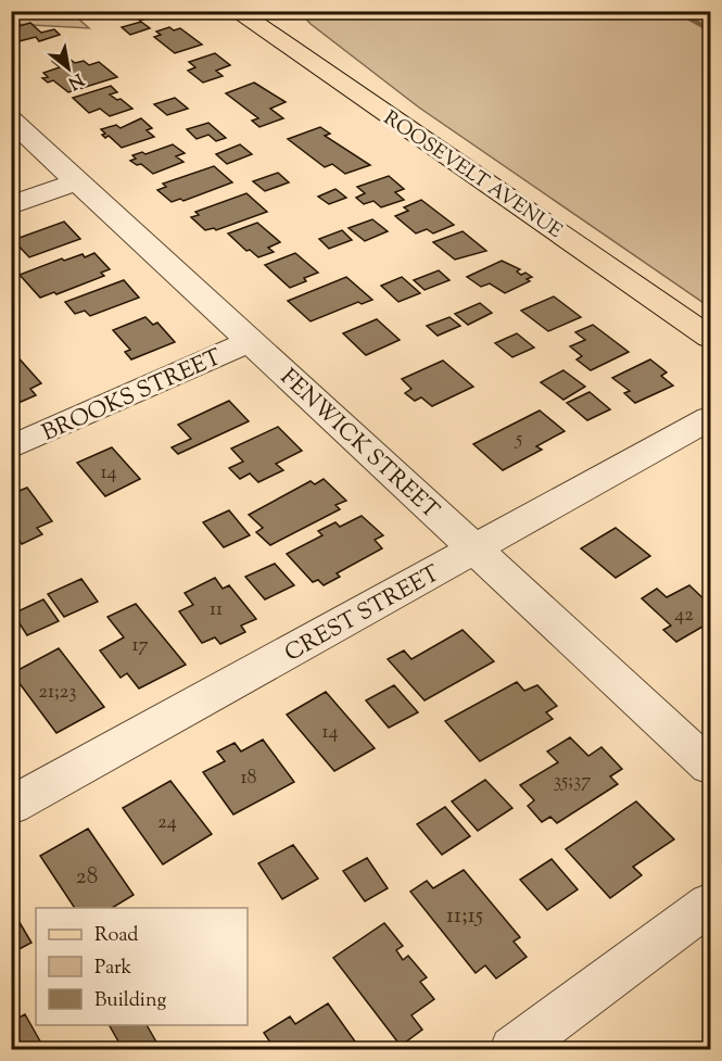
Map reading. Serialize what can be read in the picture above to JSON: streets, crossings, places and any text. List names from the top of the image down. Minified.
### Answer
{"streets":{"main road":["ROOSEVELT AVENUE"],"street":["BROOKS STREET","FENWICK STREET","CREST STREET"]},"crossings":[["BROOKS STREET","FENWICK STREET"],["FENWICK STREET","CREST STREET"]],"house_numbers":["5","14","11","42","17","21;23","14","18","35;37","24","28","11;15"],"legend":["Road","Park","Building"],"north":"bottom right"}
